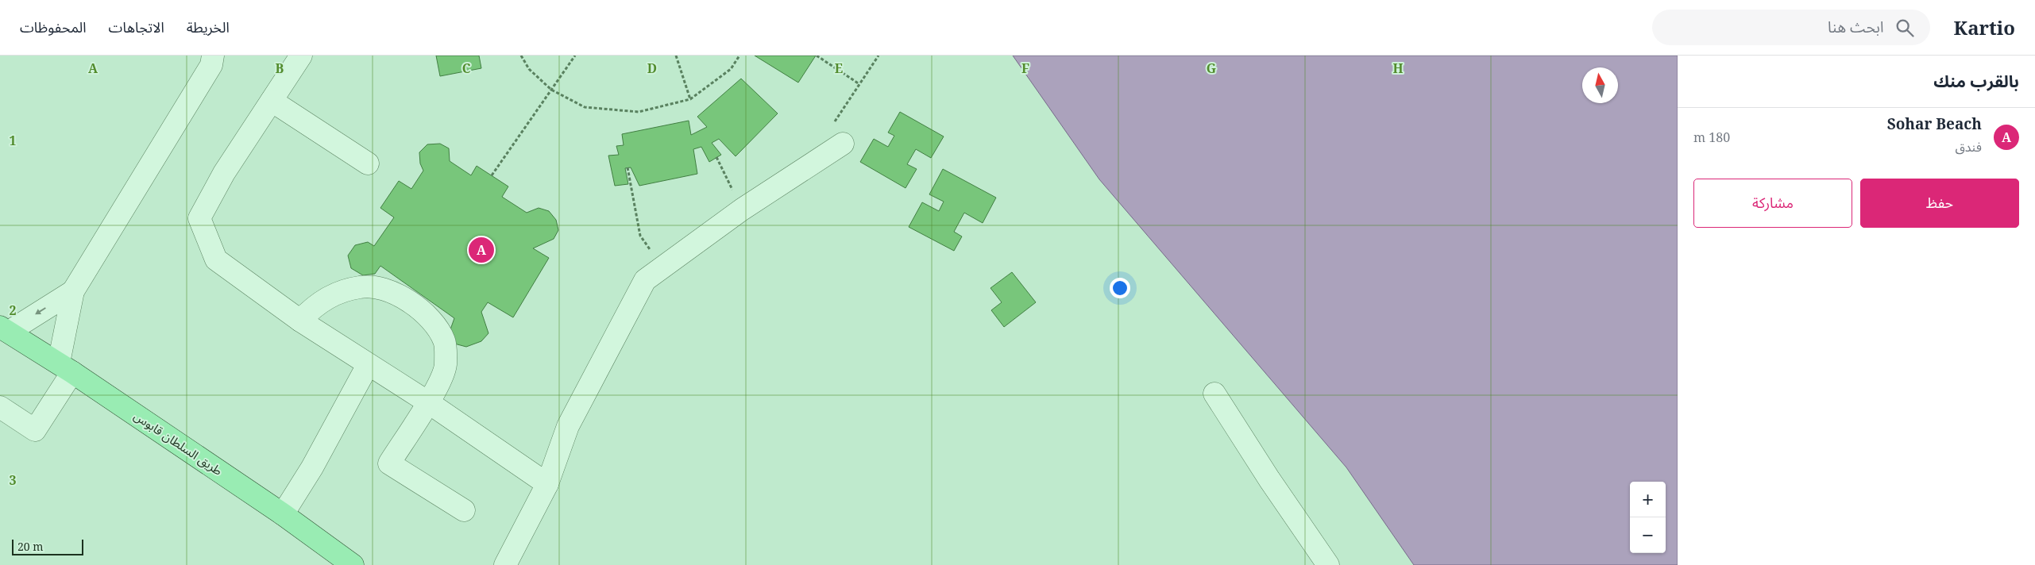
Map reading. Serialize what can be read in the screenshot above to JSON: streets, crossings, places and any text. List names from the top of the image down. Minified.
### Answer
{"streets":{"main road":["طريق السلطان قابوس"]},"scale_bar":"20 m","north":"top","page":{"header":"Kartio","search":"ابحث هنا","nav":["الخريطة","الاتجاهات","المحفوظات"],"heading":"بالقرب منك","list":[{"mark":"A","name":"Sohar Beach","note":"فندق","value":"180 m"}],"buttons":["حفظ","مشاركة"],"pins":"A","map_buttons":["+","−"],"scale":"20 m"},"grid":{"columns":["A","B","C","D","E","F","G","H"],"rows":["1","2","3"]}}
